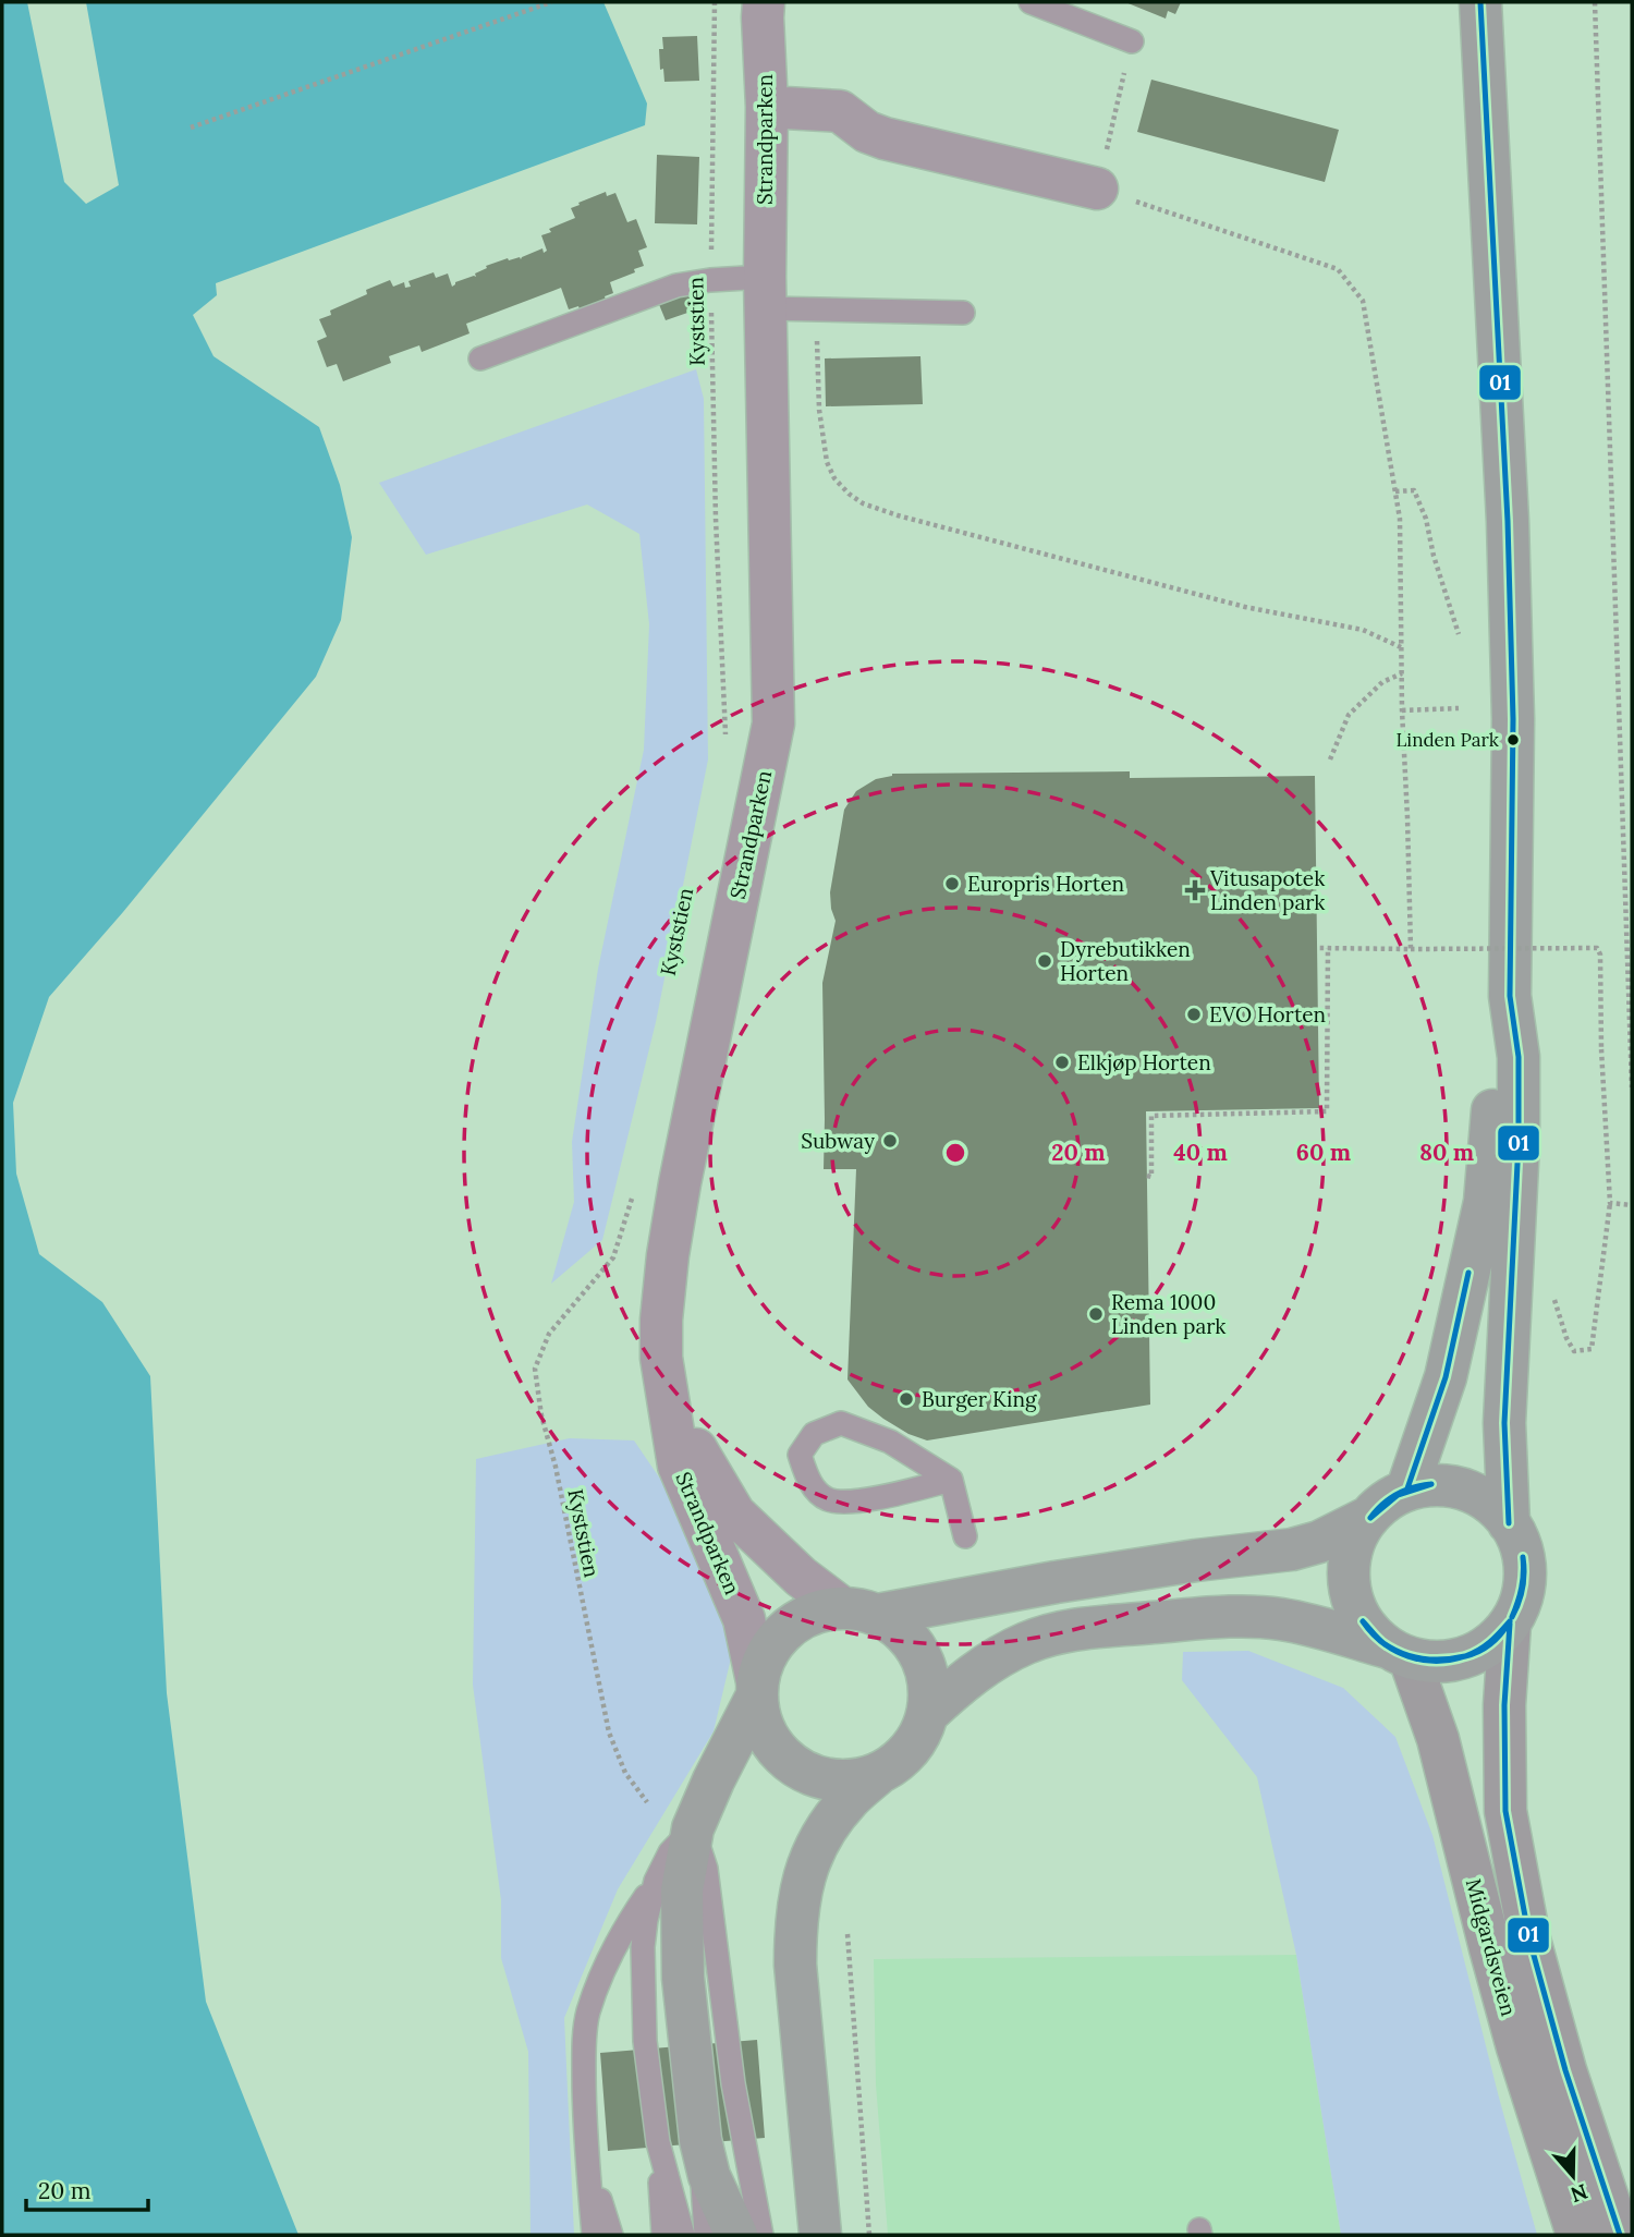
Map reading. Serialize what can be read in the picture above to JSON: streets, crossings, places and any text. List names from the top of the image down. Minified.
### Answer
{"streets":{"main road":["Midgardsveien"],"street":["Strandparken"],"path":["Kyststien"]},"places":{"other":["Linden Park","Europris Horten","Dyrebutikken Horten","EVO Horten","Elkjøp Horten","Subway","Rema 1000 Linden park","Burger King"],"health":["Vitusapotek Linden park"]},"lines":["transit line 01"],"scale_bar":"20 m","north":"bottom","rings":["20 m","40 m","60 m","80 m"]}
